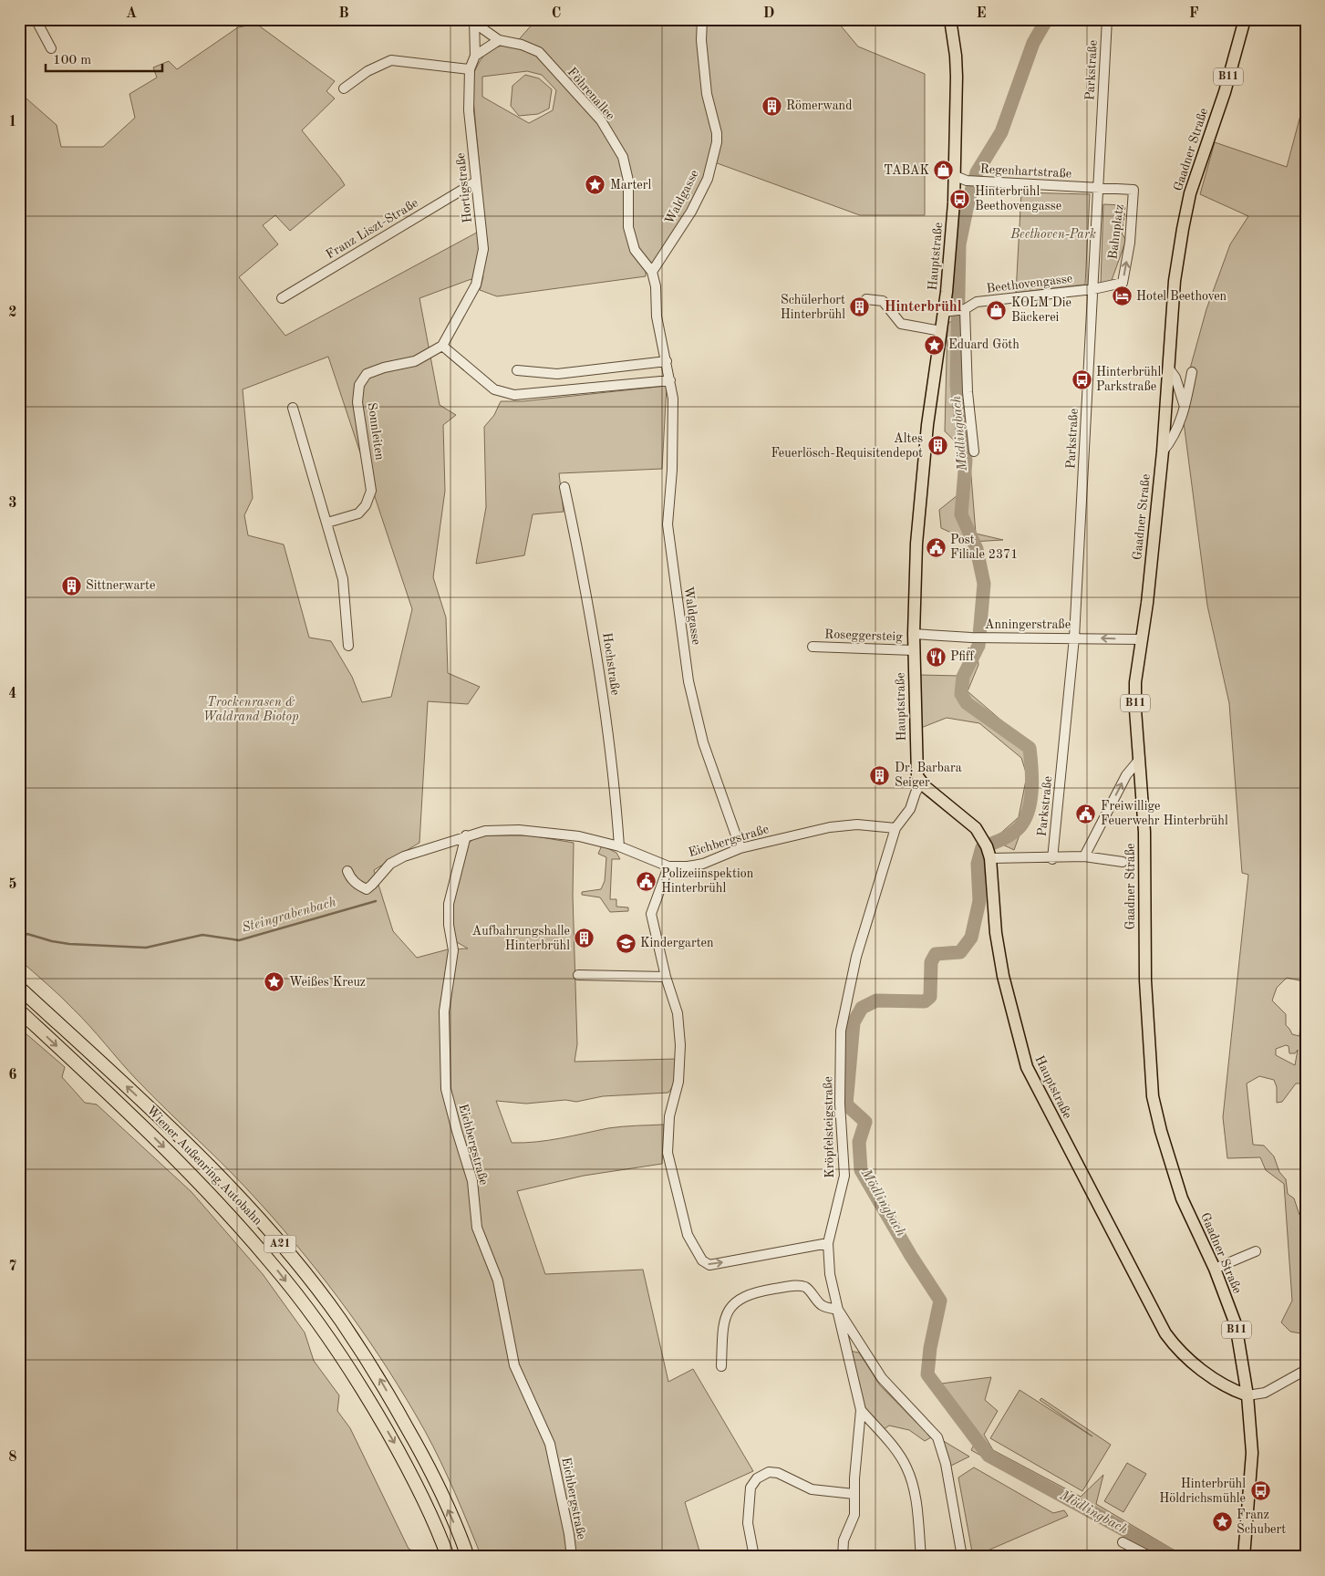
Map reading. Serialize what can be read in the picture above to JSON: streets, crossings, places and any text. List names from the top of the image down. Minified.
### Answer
{"streets":{"highway":["Wiener Außenring Autobahn","A21"],"main road":["B11","Gaadner Straße","Hauptstraße"],"street":["Parkstraße","Föhrenallee","Regenhartstraße","Hortigstraße","Waldgasse","Franz Liszt-Straße","Bahnplatz","Beethovengasse","Sonnleiten","Anningerstraße","Roseggersteig","Hochstraße","Eichbergstraße","Kröpfelsteigstraße"]},"crossings":[["Parkstraße","Regenhartstraße"],["Parkstraße","Bahnplatz"],["Parkstraße","Beethovengasse"],["Parkstraße","Anningerstraße"],["Föhrenallee","Hortigstraße"],["Föhrenallee","Waldgasse"],["Gaadner Straße","Hauptstraße"],["Gaadner Straße","Anningerstraße"],["Regenhartstraße","Bahnplatz"],["Regenhartstraße","Hauptstraße"],["Hortigstraße","Franz Liszt-Straße"],["Hortigstraße","Sonnleiten"],["Waldgasse","Eichbergstraße"],["Bahnplatz","Beethovengasse"],["Hauptstraße","Beethovengasse"],["Hauptstraße","Anningerstraße"],["Hauptstraße","Roseggersteig"],["Hochstraße","Eichbergstraße"],["Eichbergstraße","Kröpfelsteigstraße"]],"districts":["Hinterbrühl"],"water":["Mödlingbach","Steingrabenbach"],"parks":["Beethoven-Park","Trockenrasen & Waldrand Biotop"],"places":{"building":["Römerwand","Schülerhort Hinterbrühl","Altes Feuerlösch-Requisitendepot","Sittnerwarte","Dr. Barbara Seiger","Aufbahrungshalle Hinterbrühl"],"shop":["TABAK","KOLM Die Bäckerei"],"place":["Marterl","Eduard Göth","Weißes Kreuz","Franz Schubert"],"bus stop":["Hinterbrühl Beethovengasse","Hinterbrühl Parkstraße","Hinterbrühl Höldrichsmühle"],"hotel":["Hotel Beethoven"],"public building":["Post Filiale 2371","Freiwillige Feuerwehr Hinterbrühl","Polizeiinspektion Hinterbrühl"],"restaurant":["Pfiff"],"school or university":["Kindergarten"]},"scale_bar":"100 m","grid":{"columns":["A","B","C","D","E","F"],"rows":["1","2","3","4","5","6","7","8"]}}
